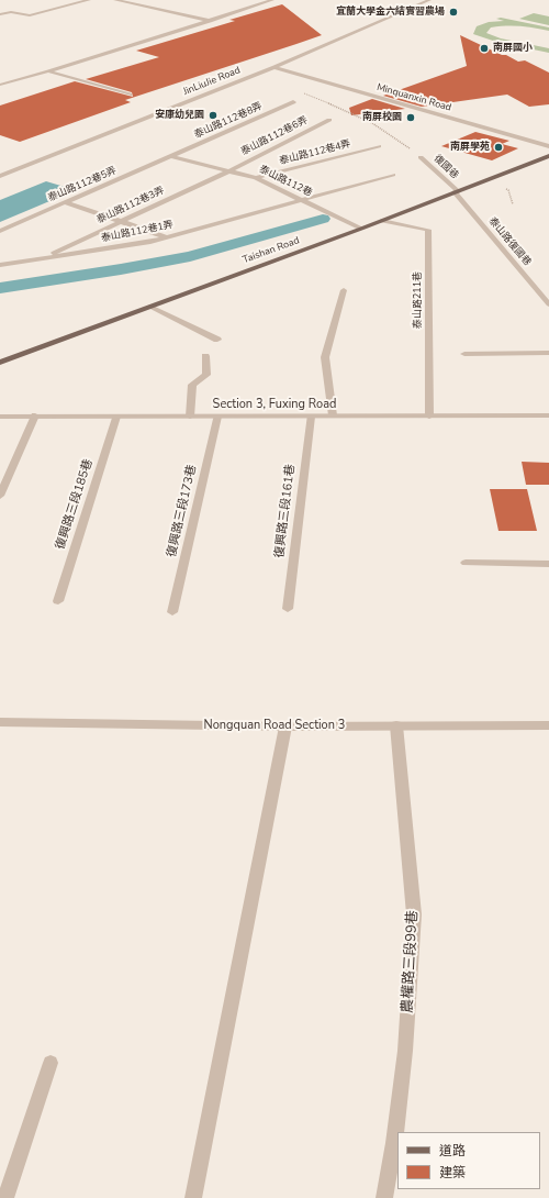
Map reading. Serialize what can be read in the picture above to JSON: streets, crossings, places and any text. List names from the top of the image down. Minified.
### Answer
{"streets":{"main road":["Taishan Road"],"street":["JinLiuJie Road","Minquanxin Road","泰山路112巷8弄","泰山路112巷6弄","泰山路112巷4弄","復國巷","泰山路112巷","泰山路112巷5弄","泰山路112巷3弄","泰山路112巷1弄","泰山路復國巷","泰山路211巷","Section 3, Fuxing Road","復興路三段185巷","復興路三段173巷","復興路三段161巷","Nongquan Road Section 3","農權路三段99巷"]},"crossings":[["JinLiuJie Road","Minquanxin Road"],["泰山路112巷8弄","泰山路112巷"],["泰山路112巷8弄","泰山路112巷5弄"],["泰山路112巷6弄","泰山路112巷"],["泰山路112巷6弄","泰山路112巷3弄"],["泰山路112巷4弄","泰山路112巷"],["復國巷","泰山路復國巷"],["復國巷","Taishan Road"],["泰山路112巷","泰山路112巷5弄"],["泰山路112巷","泰山路112巷3弄"],["泰山路112巷","泰山路112巷1弄"],["泰山路112巷","Taishan Road"],["泰山路112巷3弄","泰山路112巷1弄"],["泰山路復國巷","Taishan Road"],["Taishan Road","泰山路211巷"],["泰山路211巷","Section 3, Fuxing Road"],["Section 3, Fuxing Road","復興路三段185巷"],["Section 3, Fuxing Road","復興路三段173巷"],["Section 3, Fuxing Road","復興路三段161巷"],["Nongquan Road Section 3","農權路三段99巷"]],"places":["宜蘭大學金六結實習農場","南屏國小","安康幼兒園","南屏校園","南屏學苑"],"legend":["道路","建築"]}
